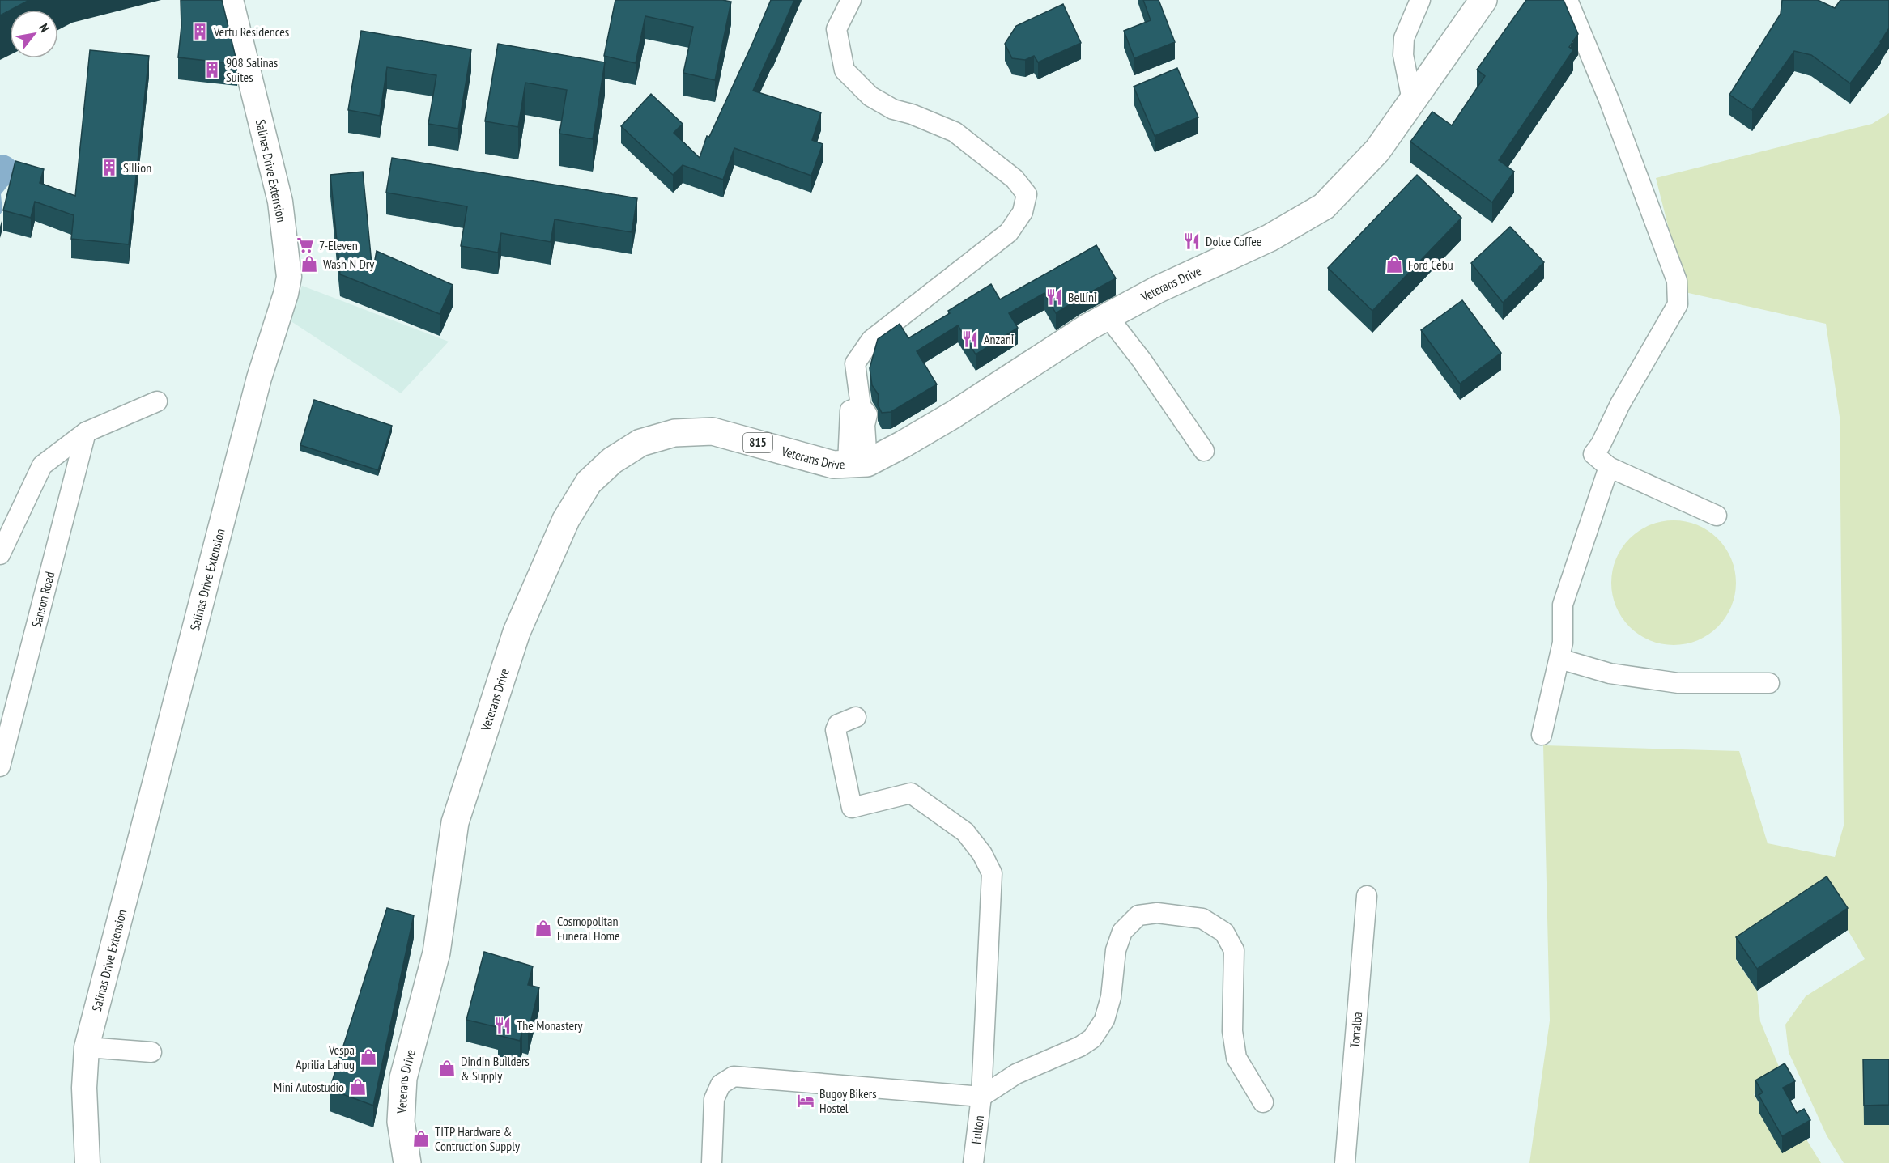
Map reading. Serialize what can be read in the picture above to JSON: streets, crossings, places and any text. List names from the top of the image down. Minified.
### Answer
{"streets":{"main road":["Veterans Drive","815"],"street":["Salinas Drive Extension","Sanson Road","Torralba","Fulton"]},"places":{"building":["Vertu Residences","908 Salinas Suites","Sillion"],"restaurant":["Dolce Coffee","Bellini","Anzani","The Monastery"],"supermarket":["7-Eleven"],"shop":["Wash N Dry","Ford Cebu","Cosmopolitan Funeral Home","Vespa Aprilia Lahug","Dindin Builders & Supply","Mini Autostudio","TITP Hardware & Contruction Supply"],"hotel":["Bugoy Bikers Hostel"]},"north":"top right"}
